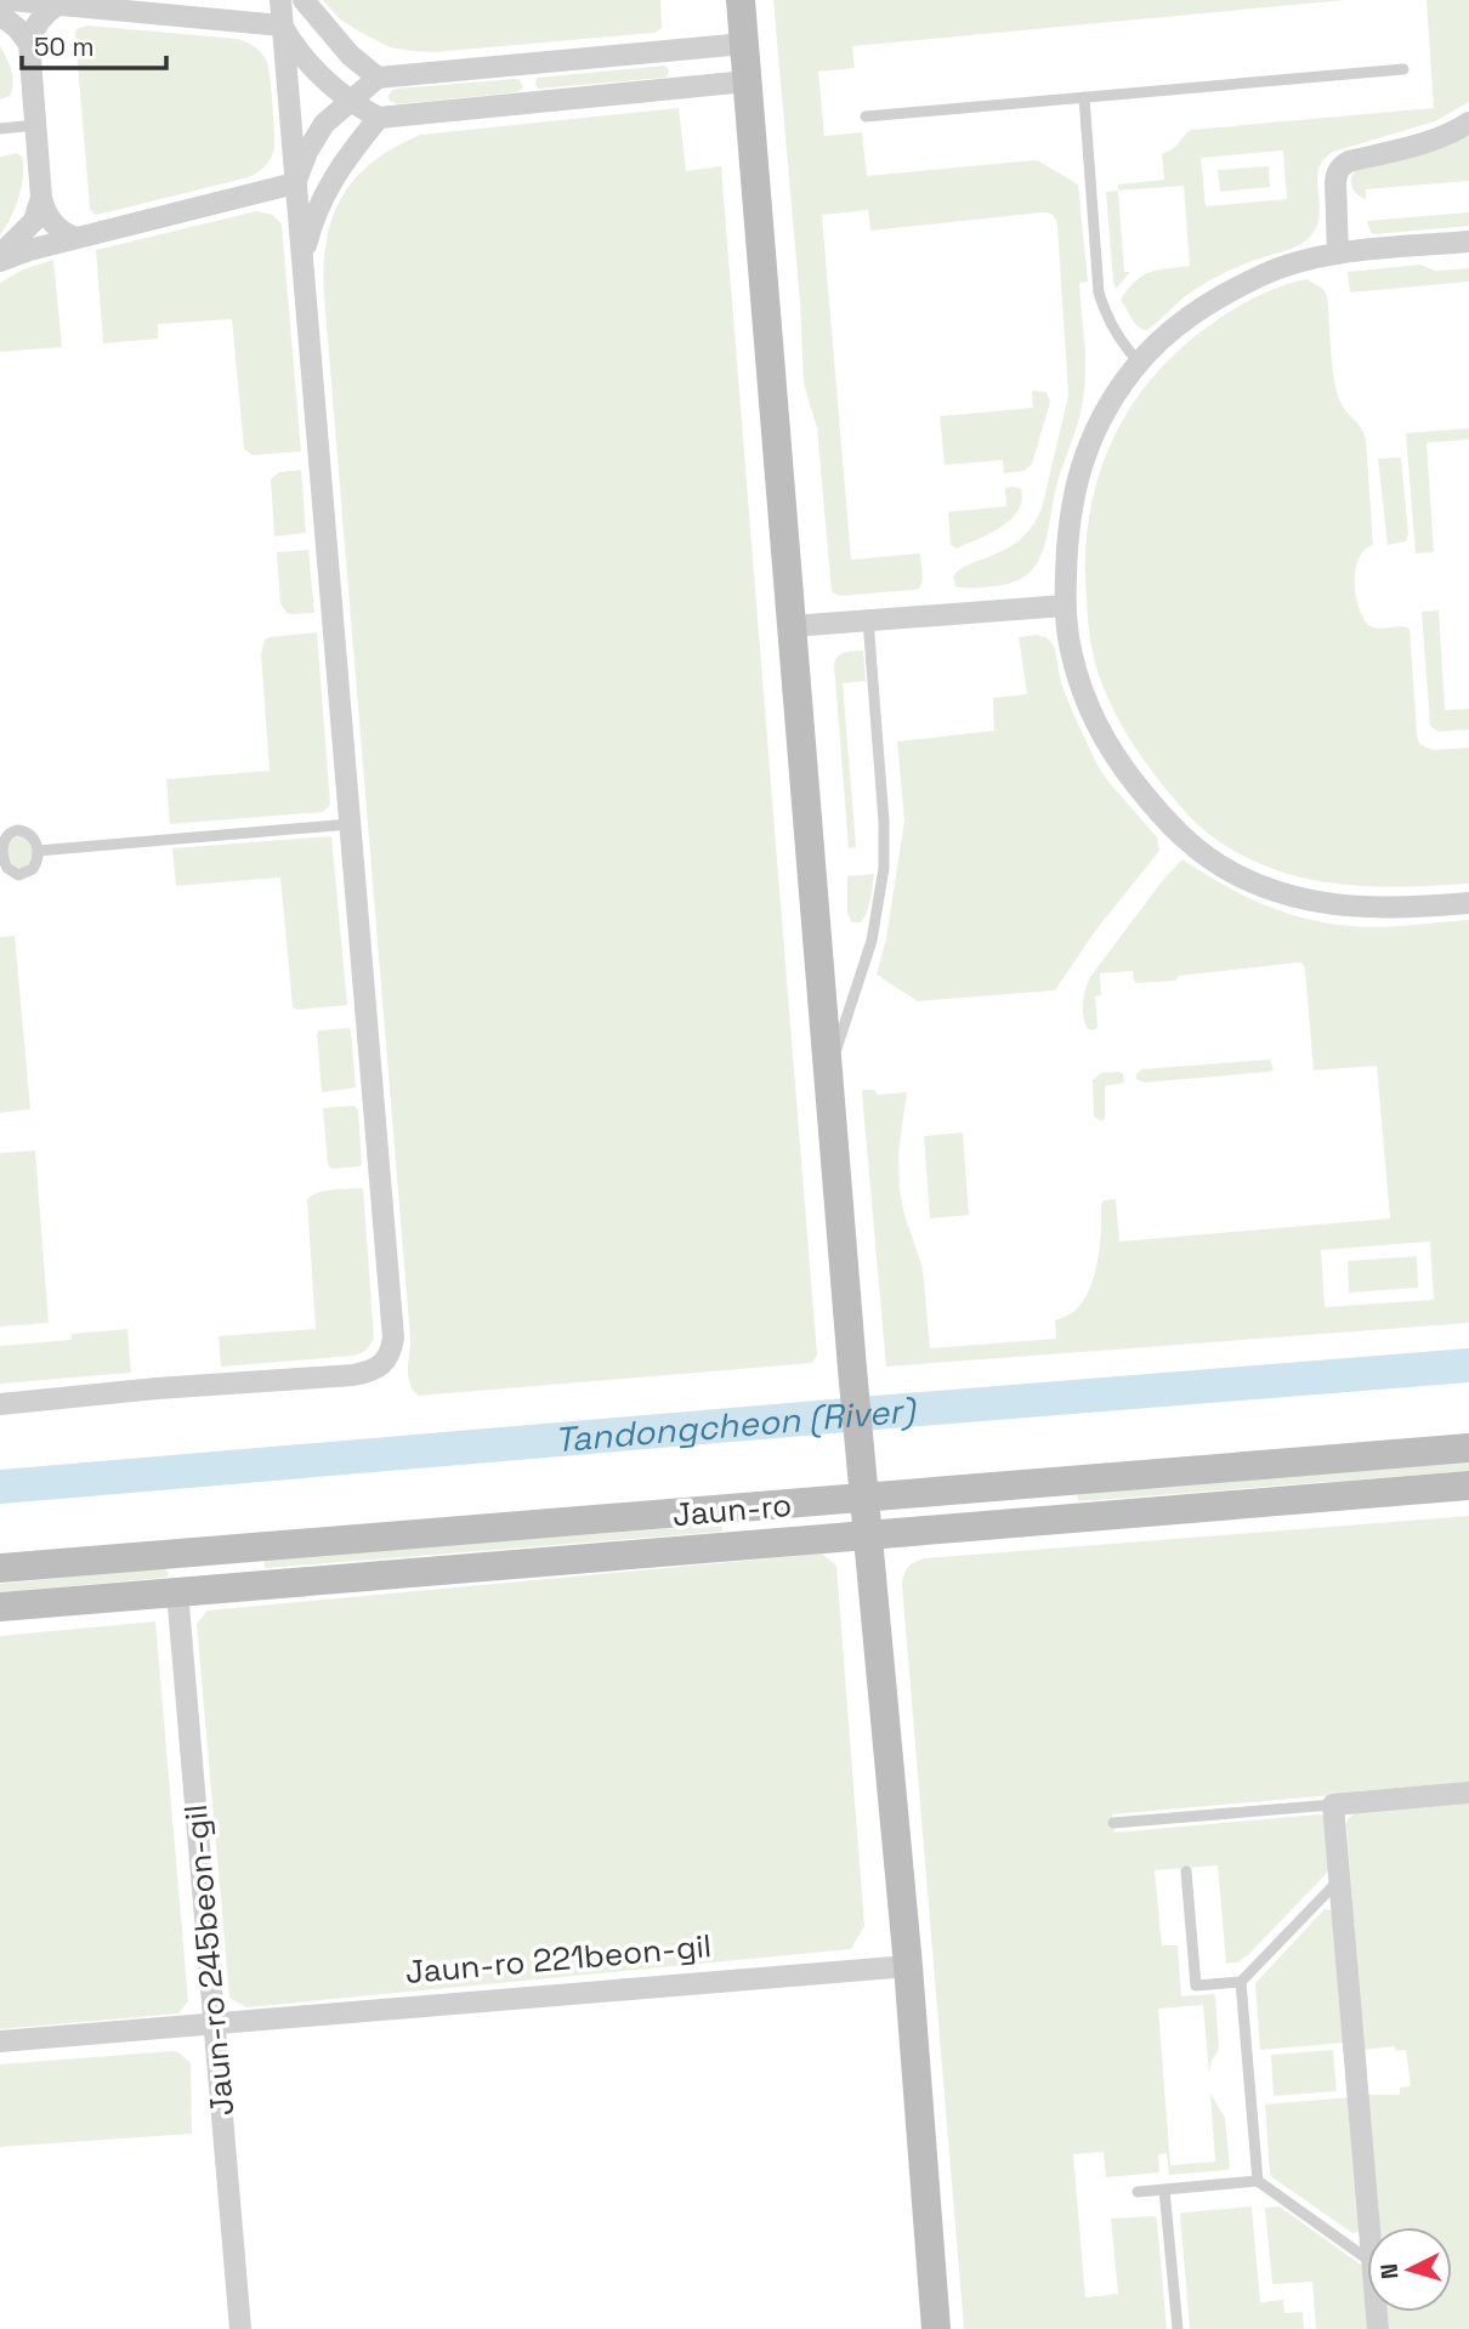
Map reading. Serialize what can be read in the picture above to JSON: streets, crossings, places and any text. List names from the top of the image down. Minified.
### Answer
{"streets":{"street":["Jaun-ro","Jaun-ro 221beon-gil","Jaun-ro 245beon-gil"]},"crossings":[["Jaun-ro","Jaun-ro 245beon-gil"],["Jaun-ro 221beon-gil","Jaun-ro 245beon-gil"]],"water":["Tandongcheon (River)"],"scale_bar":"50 m","north":"left"}
